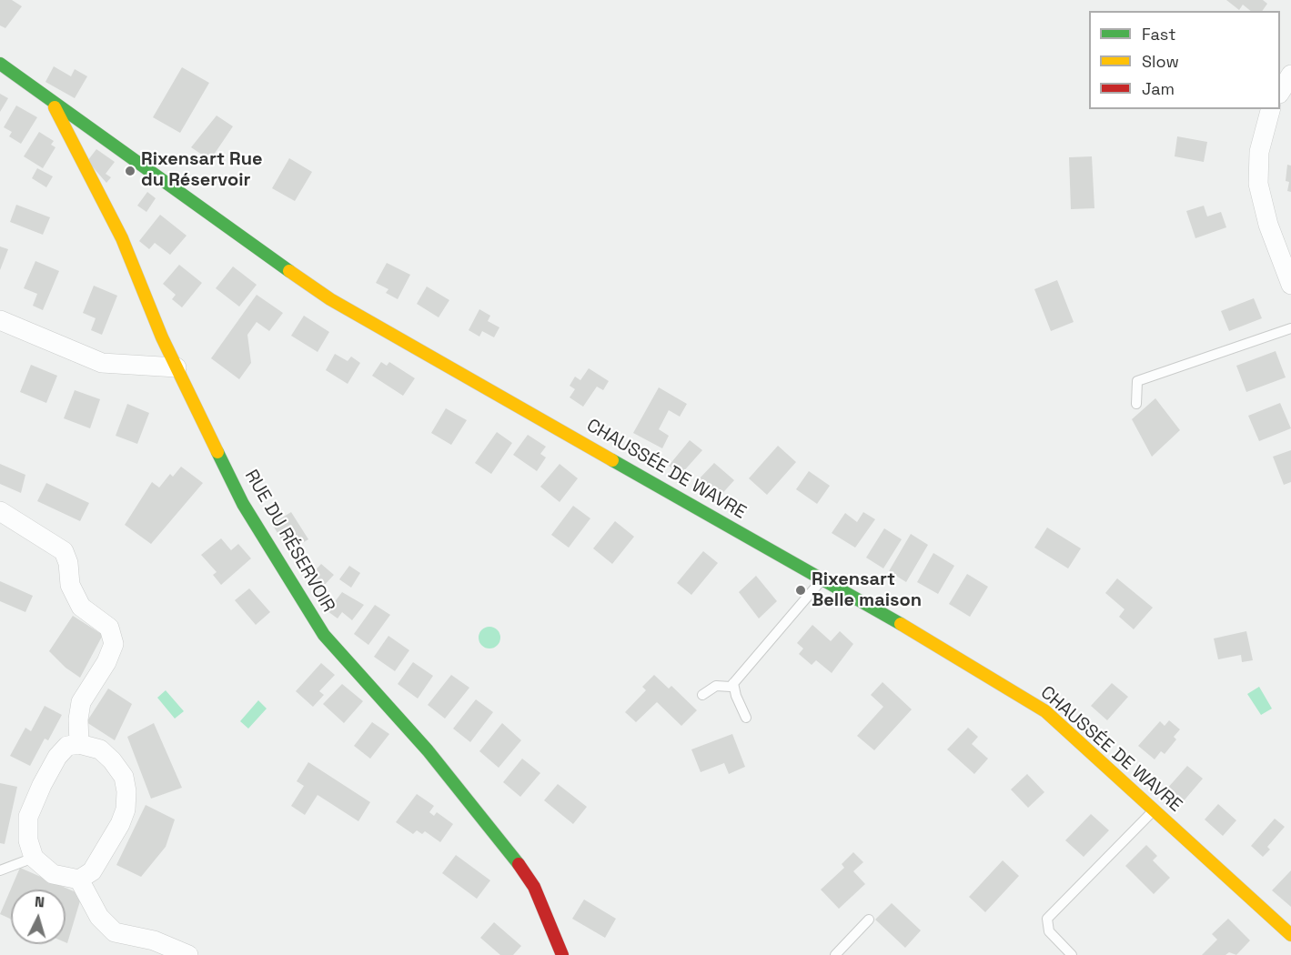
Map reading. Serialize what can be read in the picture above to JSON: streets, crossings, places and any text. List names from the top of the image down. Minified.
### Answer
{"streets":{"street":["CHAUSSÉE DE WAVRE","RUE DU RÉSERVOIR"]},"crossings":[["CHAUSSÉE DE WAVRE","RUE DU RÉSERVOIR"]],"places":["Rixensart Rue du Réservoir","Rixensart Belle maison"],"legend":["Fast","Slow","Jam"],"north":"top"}
